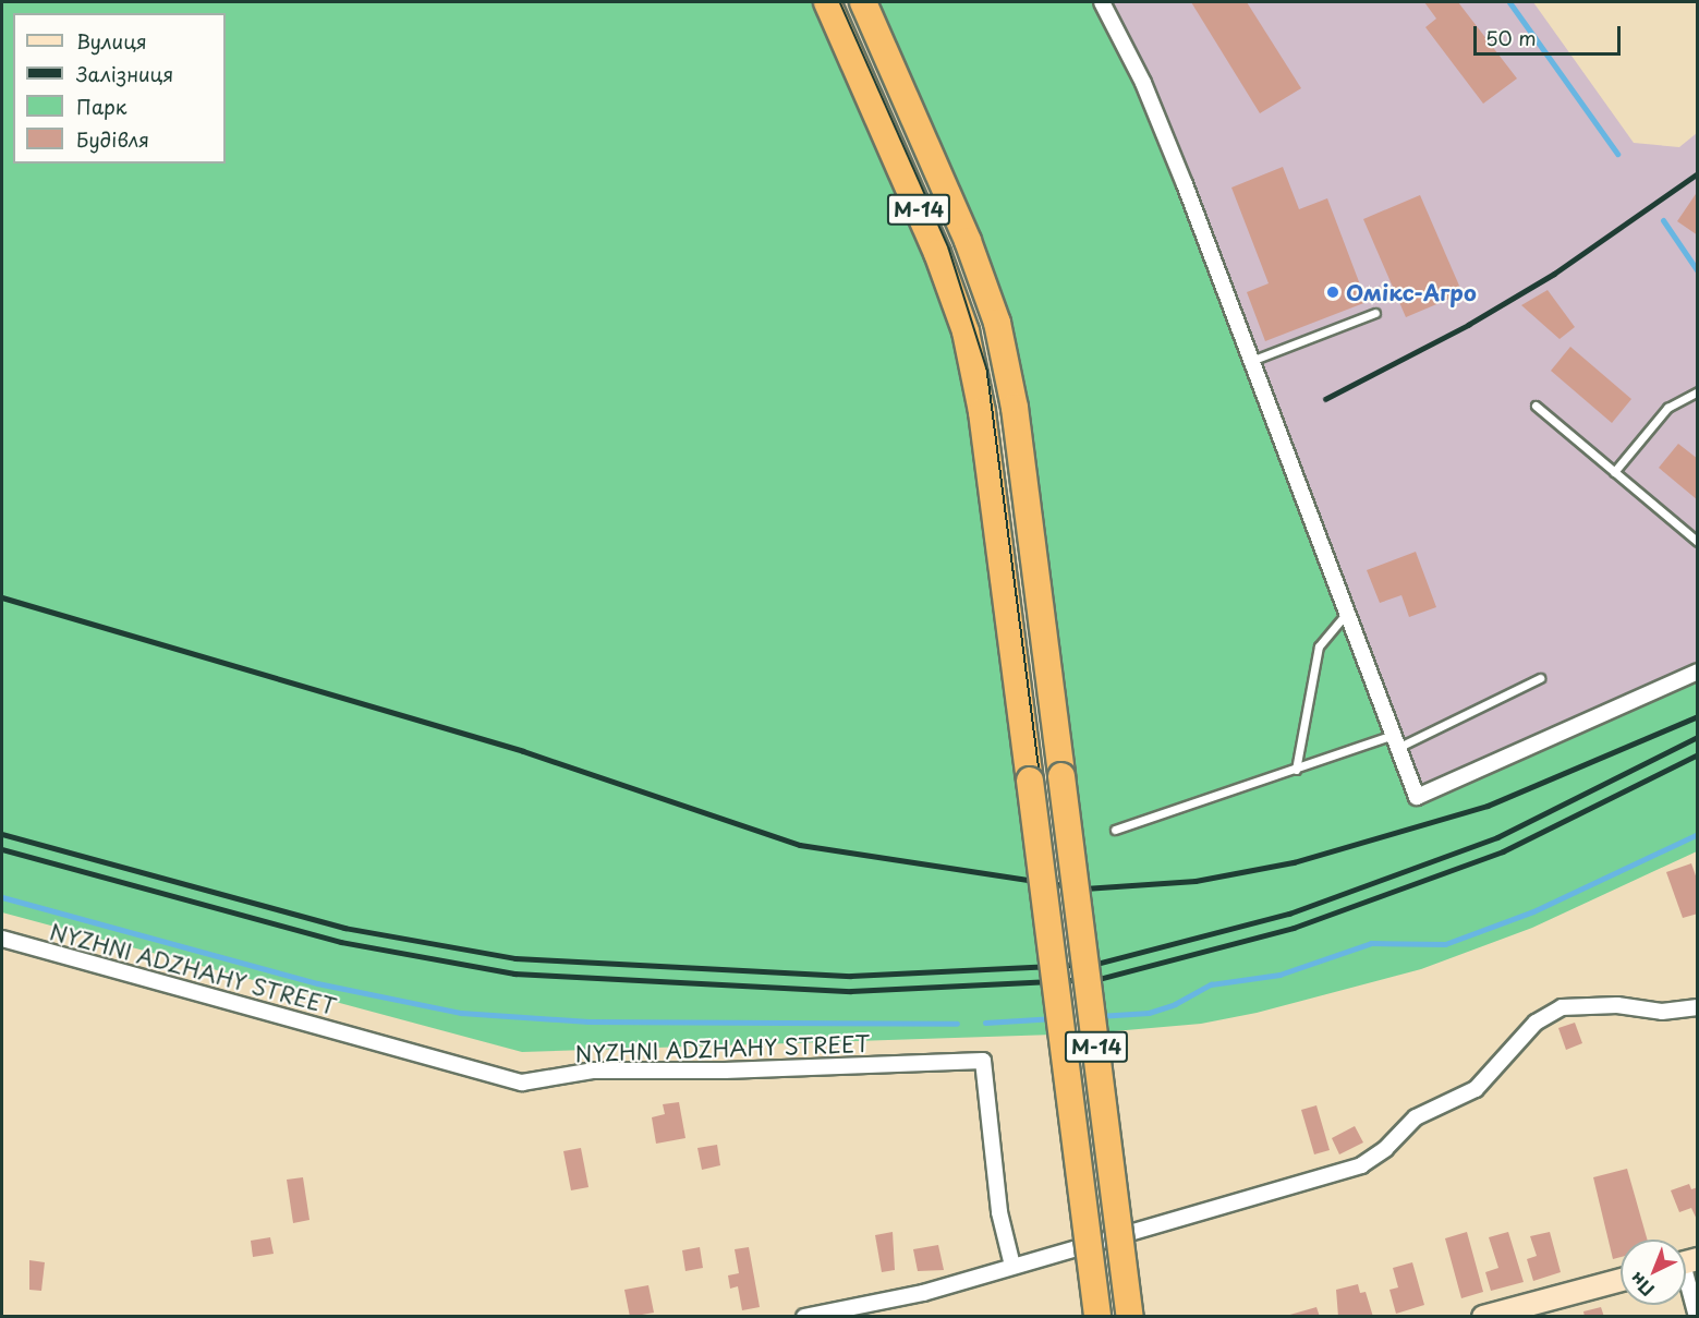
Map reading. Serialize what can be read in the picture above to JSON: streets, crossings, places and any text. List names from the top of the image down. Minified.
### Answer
{"streets":{"highway":["М-14"],"street":["NYZHNI ADZHAHY STREET"]},"places":["Омiкс-Агро"],"legend":["Вулиця","Залізниця","Парк","Будівля"],"scale_bar":"50 m","north":"bottom left"}
